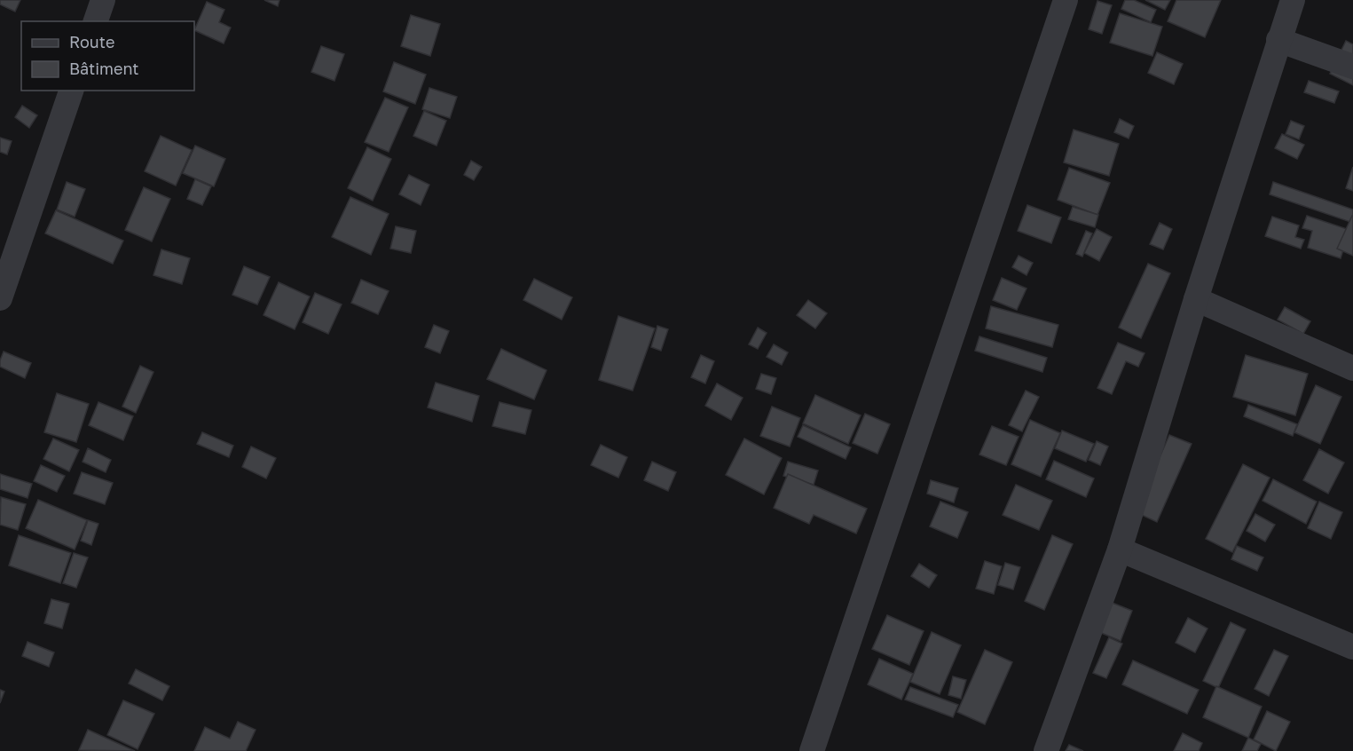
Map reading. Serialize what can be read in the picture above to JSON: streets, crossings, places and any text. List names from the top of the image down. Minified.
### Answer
{"legend":["Route","Bâtiment"]}
